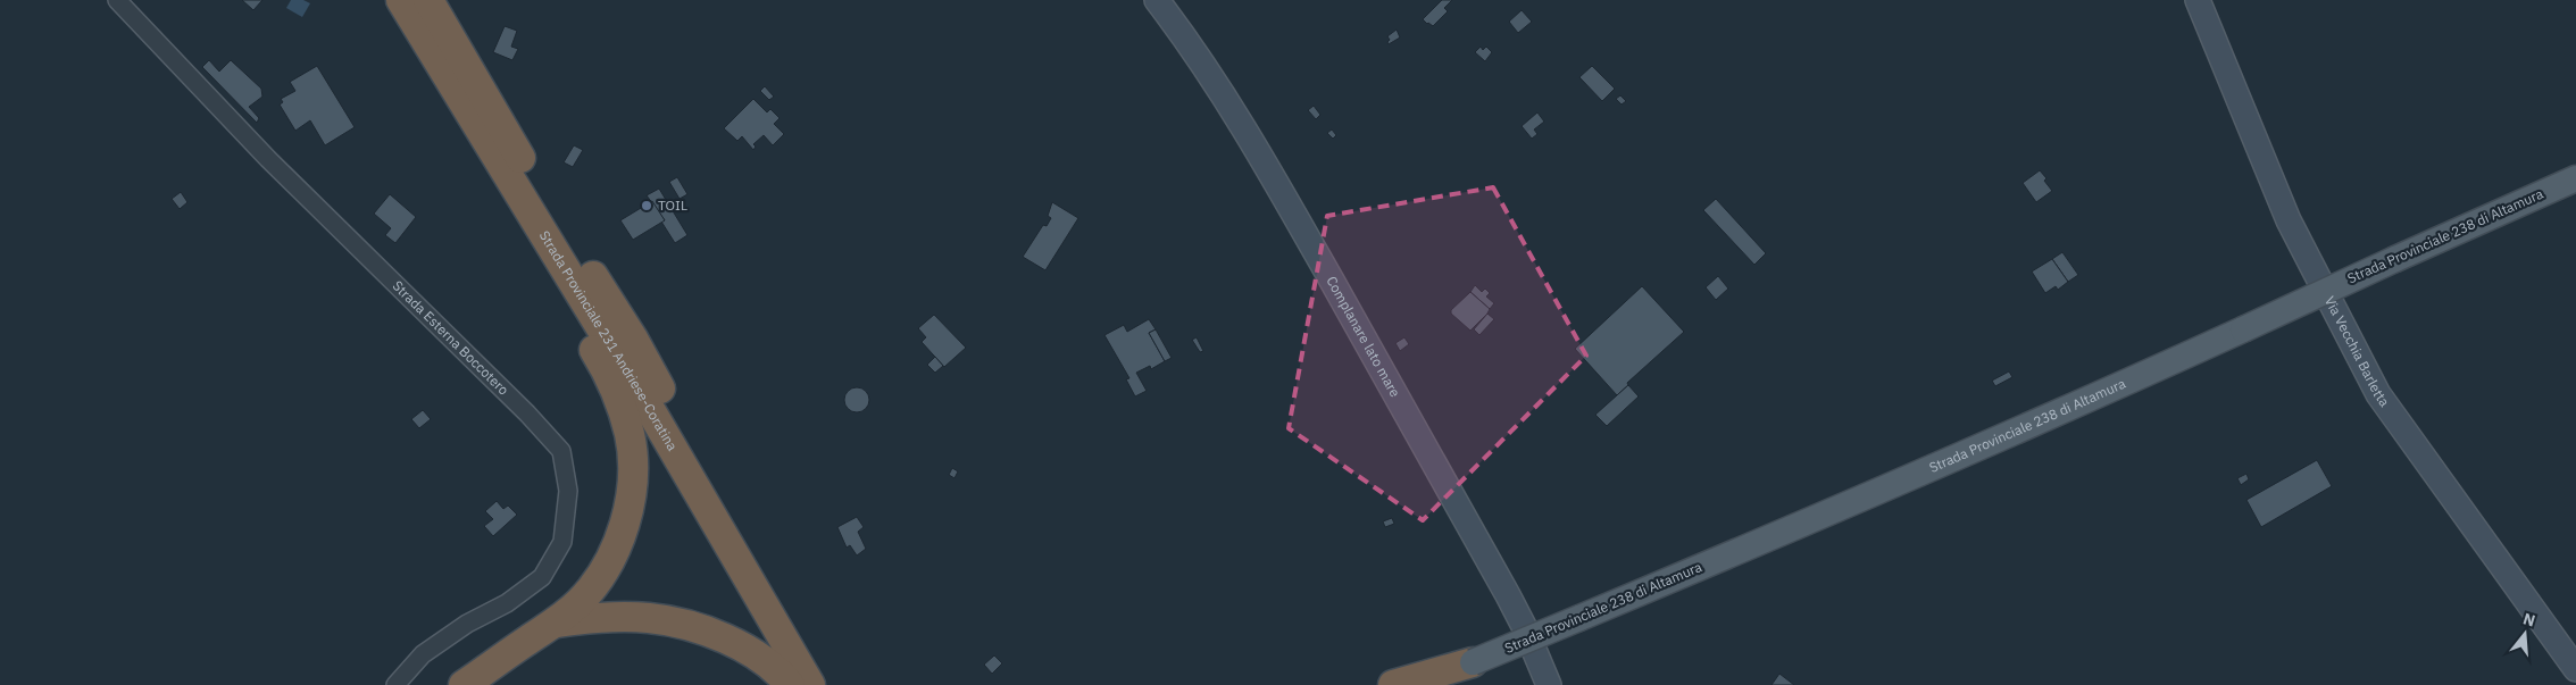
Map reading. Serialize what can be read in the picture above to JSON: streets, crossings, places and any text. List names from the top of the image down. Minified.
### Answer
{"streets":{"highway":["Strada Provinciale 231 Andriese-Coratina"],"main road":["Strada Provinciale 238 di Altamura"],"street":["Complanare lato mare","Strada Esterna Boccotero","Via Vecchia Barletta"]},"places":["TOIL"],"north":"top"}
